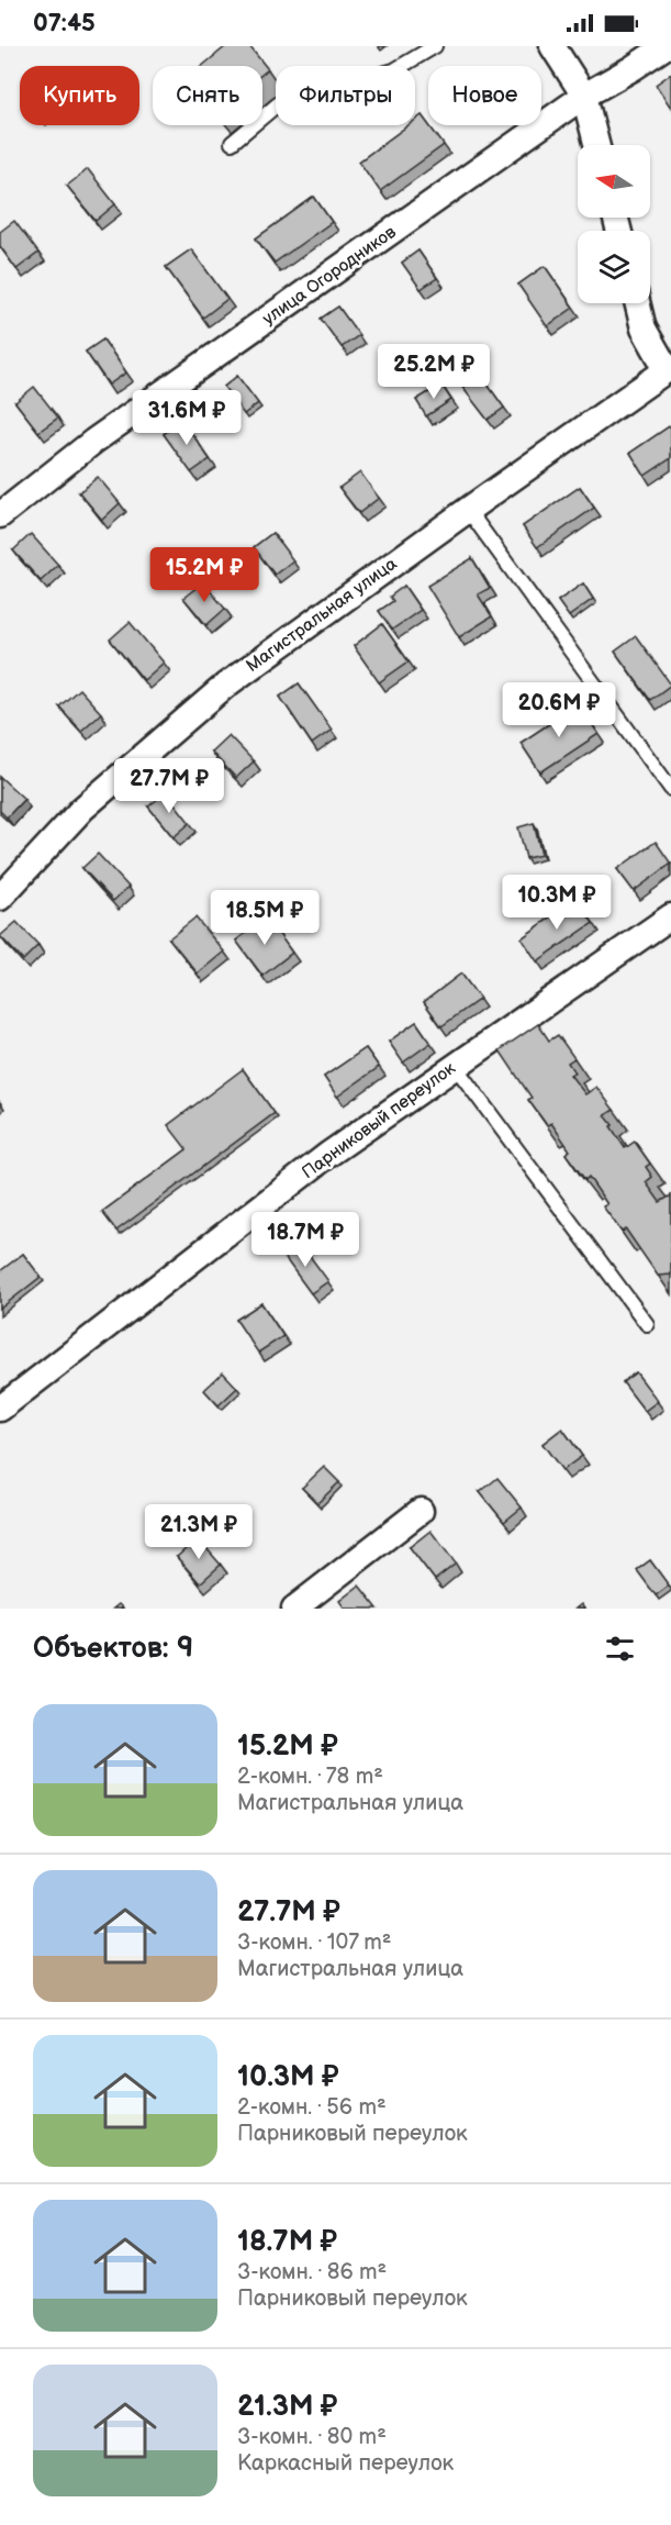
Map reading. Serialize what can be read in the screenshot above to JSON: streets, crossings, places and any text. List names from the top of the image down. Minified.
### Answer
{"streets":{"street":["улица Огородников","Магистральная улица","Парниковый переулок"]},"north":"left","page":{"status":"07:45","chip":["Купить","Снять","Фильтры","Новое"],"price":["25.2M ₽","31.6M ₽","15.2M ₽","20.6M ₽","27.7M ₽","10.3M ₽","18.5M ₽","18.7M ₽","21.3M ₽"],"heading":"Объектов: 9","list":[{"name":"15.2M ₽","note":"2-комн. · 78 m² · Магистральная улица"},{"name":"27.7M ₽","note":"3-комн. · 107 m² · Магистральная улица"},{"name":"10.3M ₽","note":"2-комн. · 56 m² · Парниковый переулок"},{"name":"18.7M ₽","note":"3-комн. · 86 m² · Парниковый переулок"},{"name":"21.3M ₽","note":"3-комн. · 80 m² · Каркасный переулок"}]}}
